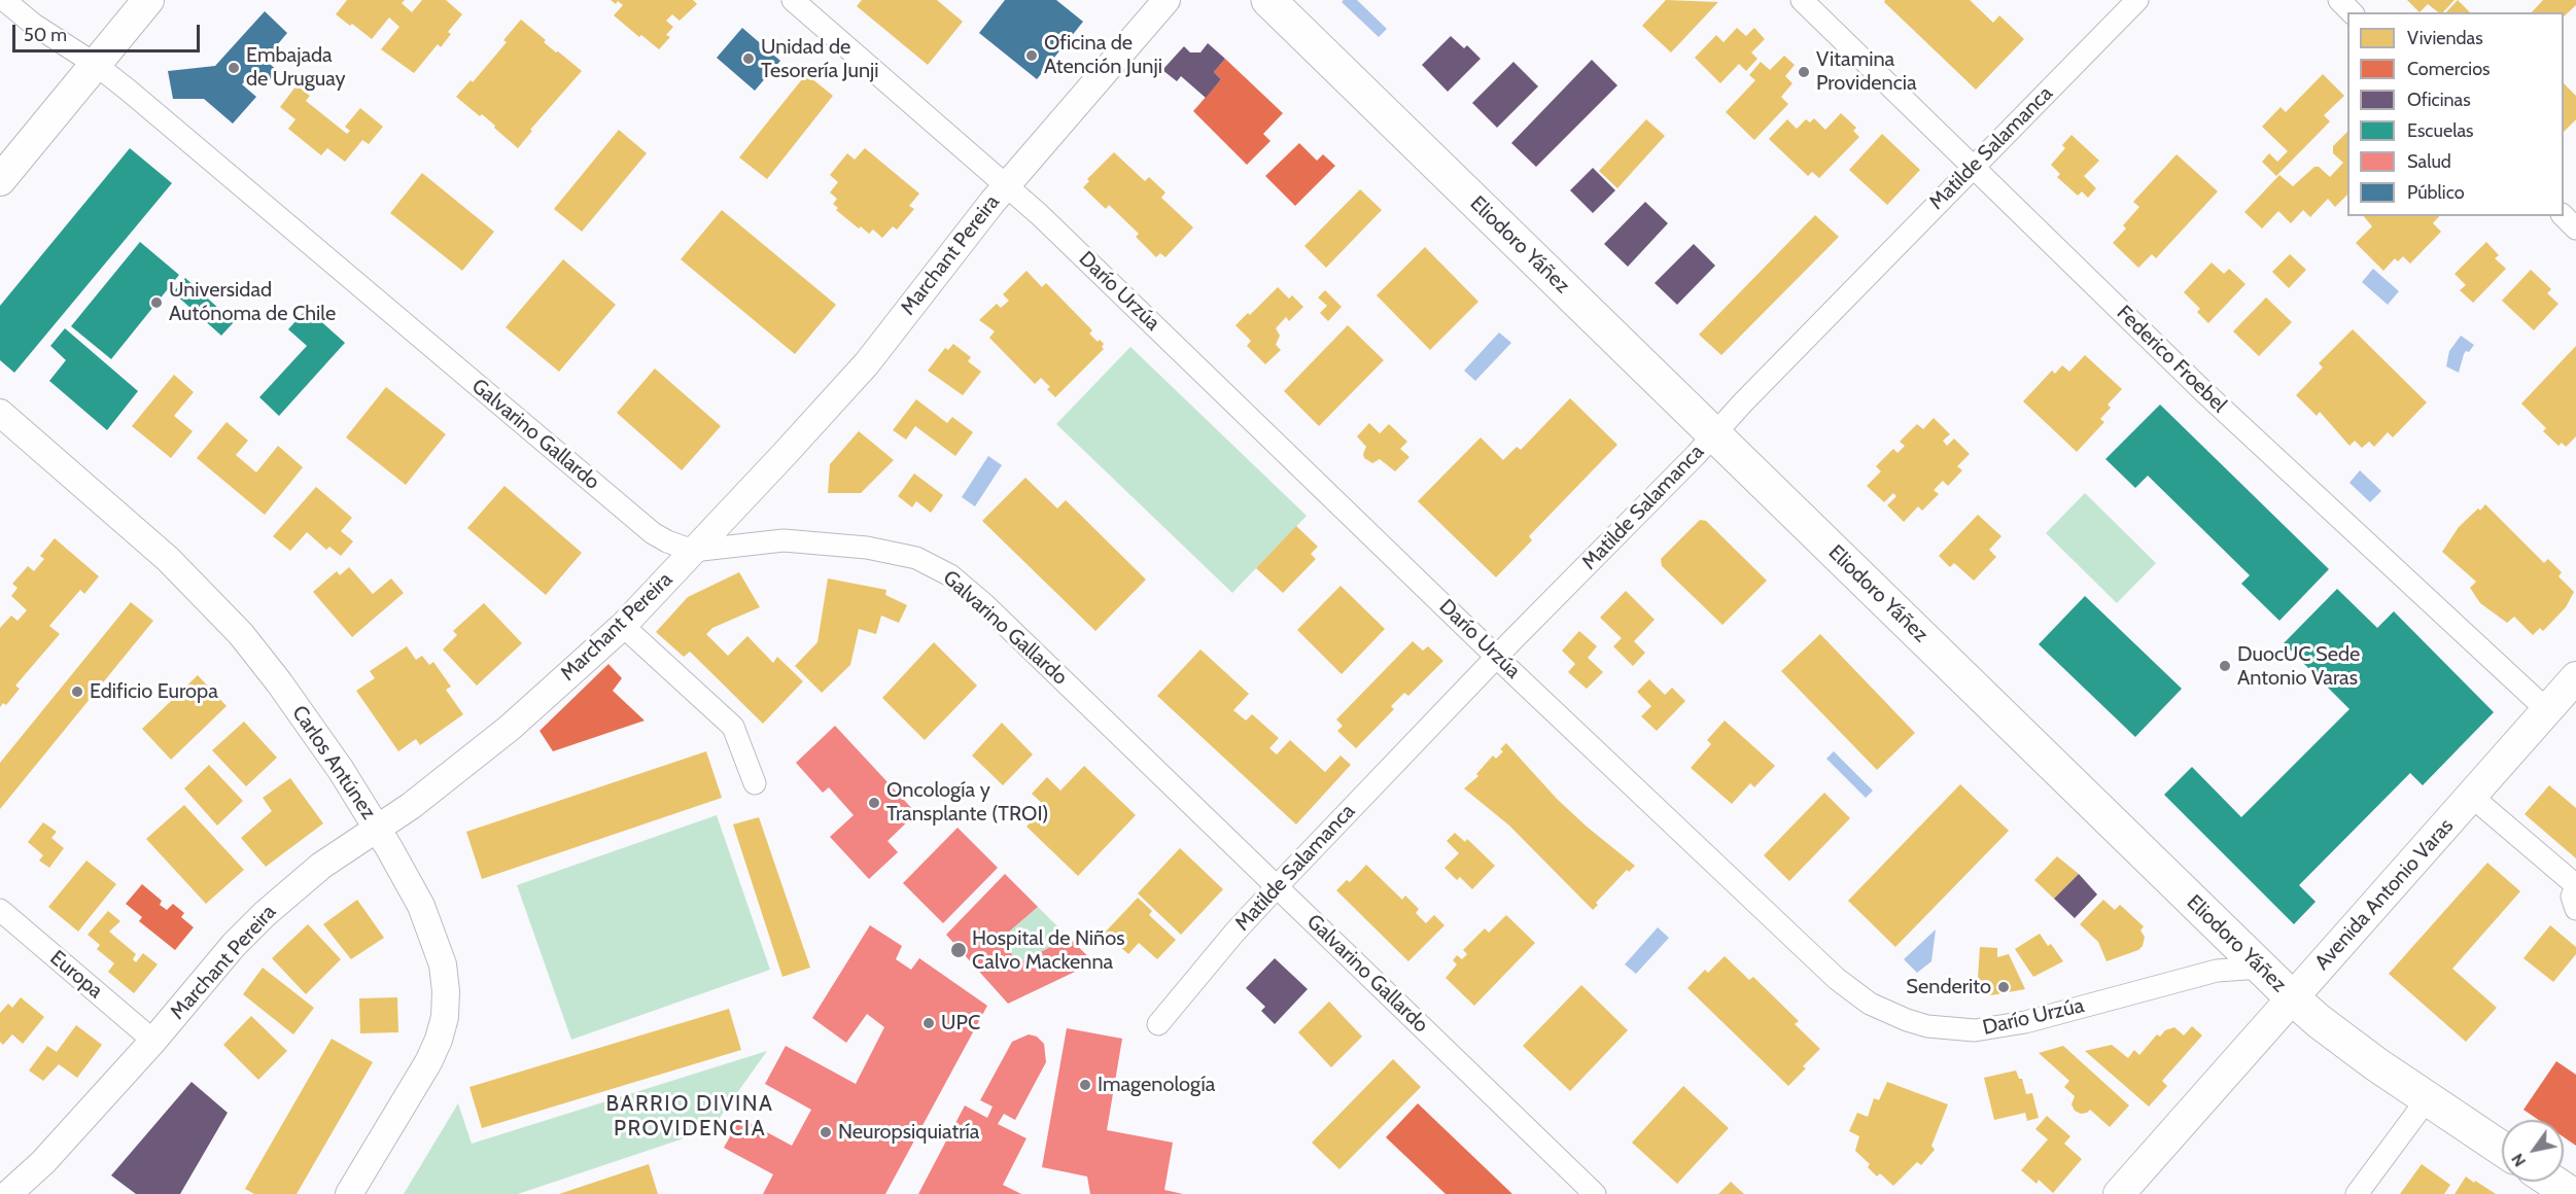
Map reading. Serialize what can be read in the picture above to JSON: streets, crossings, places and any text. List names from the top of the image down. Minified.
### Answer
{"streets":{"main road":["Eliodoro Yáñez","Avenida Antonio Varas"],"street":["Matilde Salamanca","Marchant Pereira","Darío Urzúa","Federico Froebel","Galvarino Gallardo","Carlos Antúnez","Europa"]},"crossings":[["Matilde Salamanca","Eliodoro Yáñez"],["Matilde Salamanca","Darío Urzúa"],["Matilde Salamanca","Federico Froebel"],["Matilde Salamanca","Galvarino Gallardo"],["Eliodoro Yáñez","Darío Urzúa"],["Eliodoro Yáñez","Avenida Antonio Varas"],["Marchant Pereira","Darío Urzúa"],["Marchant Pereira","Galvarino Gallardo"],["Marchant Pereira","Carlos Antúnez"],["Marchant Pereira","Europa"],["Federico Froebel","Avenida Antonio Varas"]],"districts":["BARRIO DIVINA PROVIDENCIA"],"places":["Oficina de Atención Junji","Unidad de Tesorería Junji","Embajada de Uruguay","Vitamina Providencia","Universidad Autónoma de Chile","DuocUC Sede Antonio Varas","Edificio Europa","Oncología y Transplante (TROI)","Hospital de Niños Calvo Mackenna","Senderito","UPC","Imagenología","Neuropsiquiatría"],"legend":["Viviendas","Comercios","Oficinas","Escuelas","Salud","Público"],"scale_bar":"50 m","north":"bottom left"}
